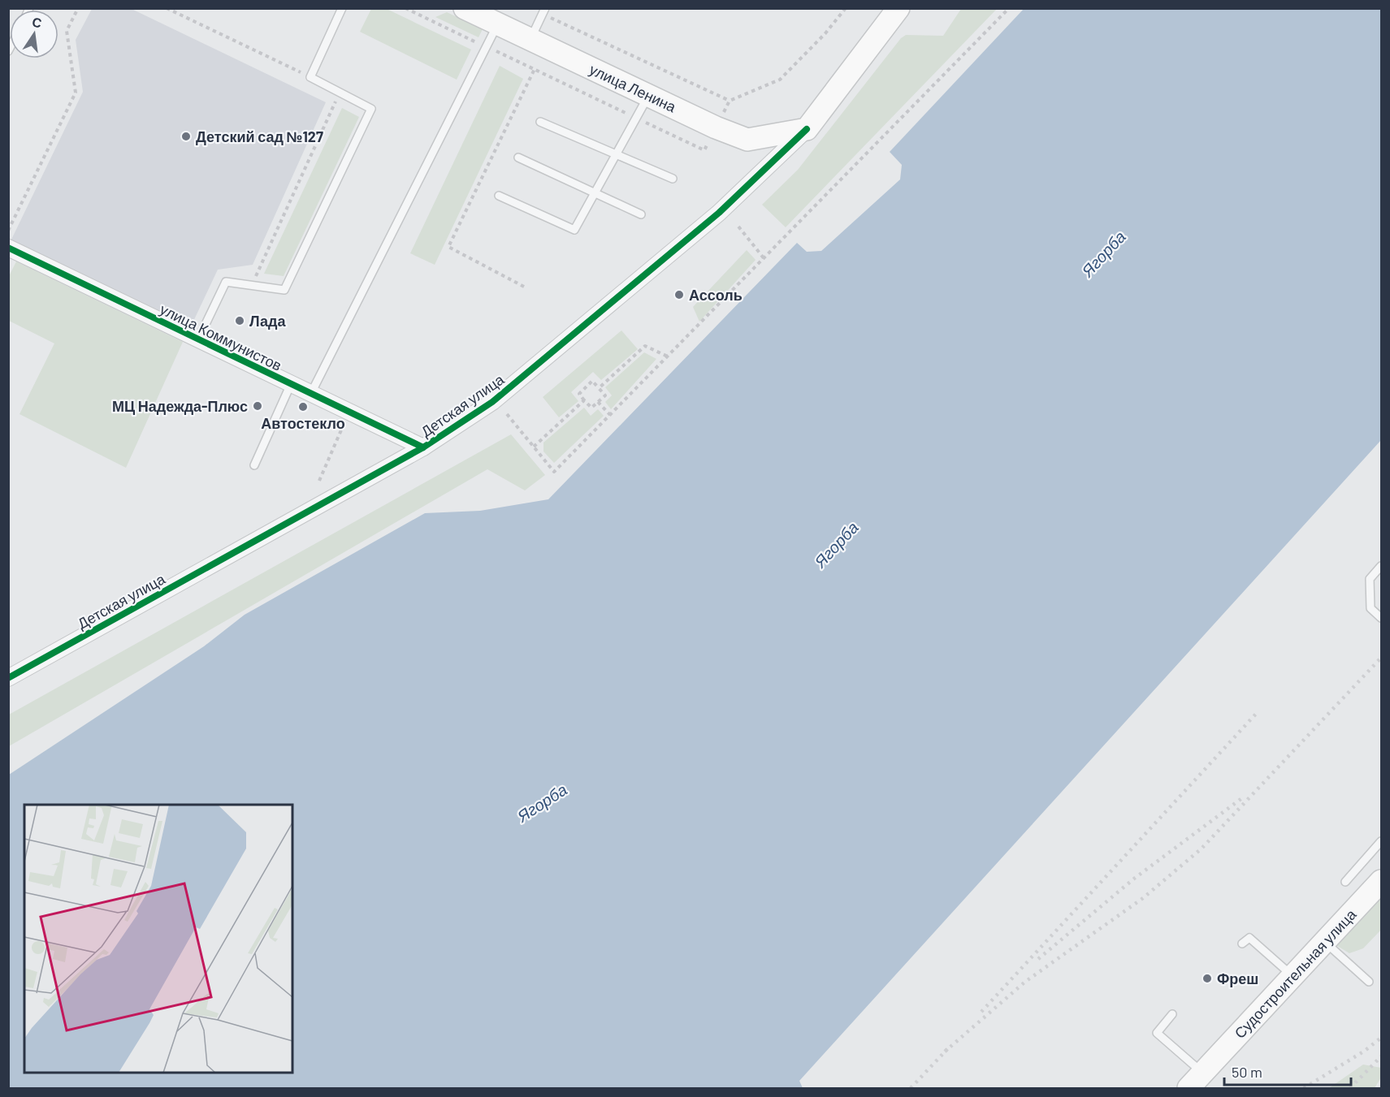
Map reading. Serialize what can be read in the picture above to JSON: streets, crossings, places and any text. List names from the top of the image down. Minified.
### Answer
{"streets":{"main road":["улица Ленина","Судостроительная улица"],"street":["улица Коммунистов","Детская улица"]},"crossings":[["улица Ленина","Детская улица"],["улица Коммунистов","Детская улица"]],"water":["Ягорба"],"places":["Детский сад №127","Ассоль","Лада","МЦ Надежда-Плюс","Автостекло","Фреш"],"scale_bar":"50 m","north":"top"}
